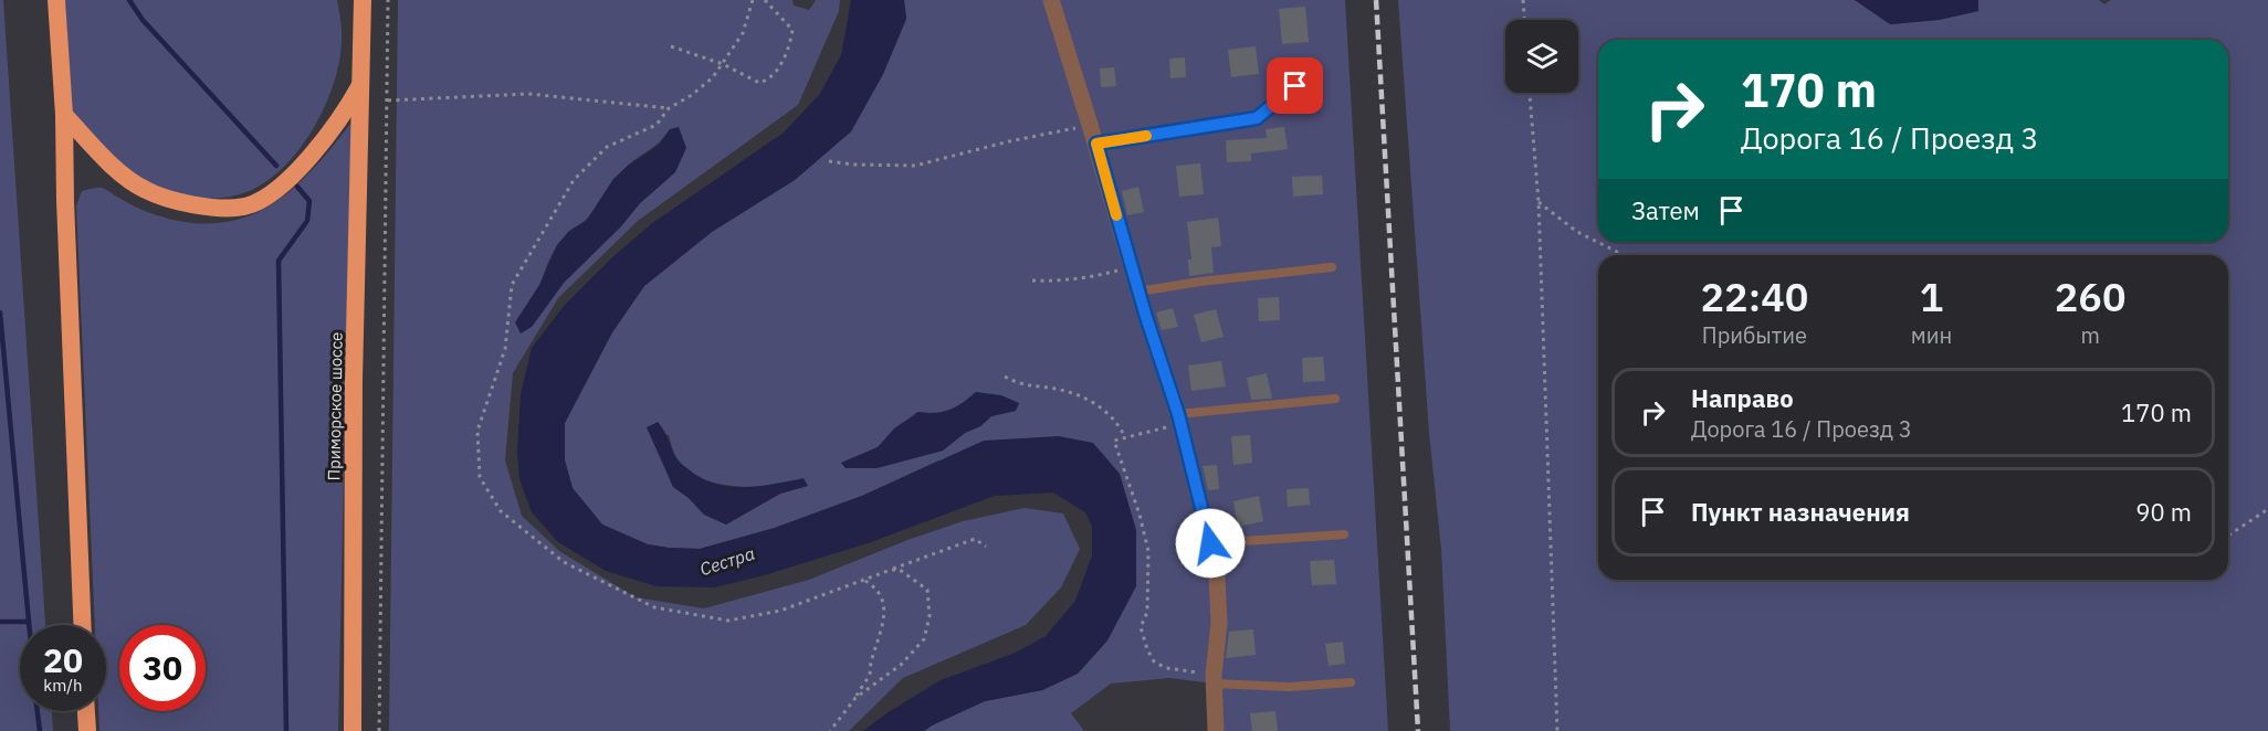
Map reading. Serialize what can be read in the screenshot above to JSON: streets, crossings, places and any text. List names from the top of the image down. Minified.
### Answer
{"streets":{"highway":["Приморское шоссе"]},"water":["Сестра"],"page":{"turn":["170 m","Дорога 16 / Проезд 3"],"then":"Затем","eta":["22:40","Прибытие","1","мин","260","m"],"list":[{"name":"Направо","note":"Дорога 16 / Проезд 3","value":"170 m"},{"name":"Пункт назначения","value":"90 m"}],"speed":"20 km/h","limit":"30"}}
